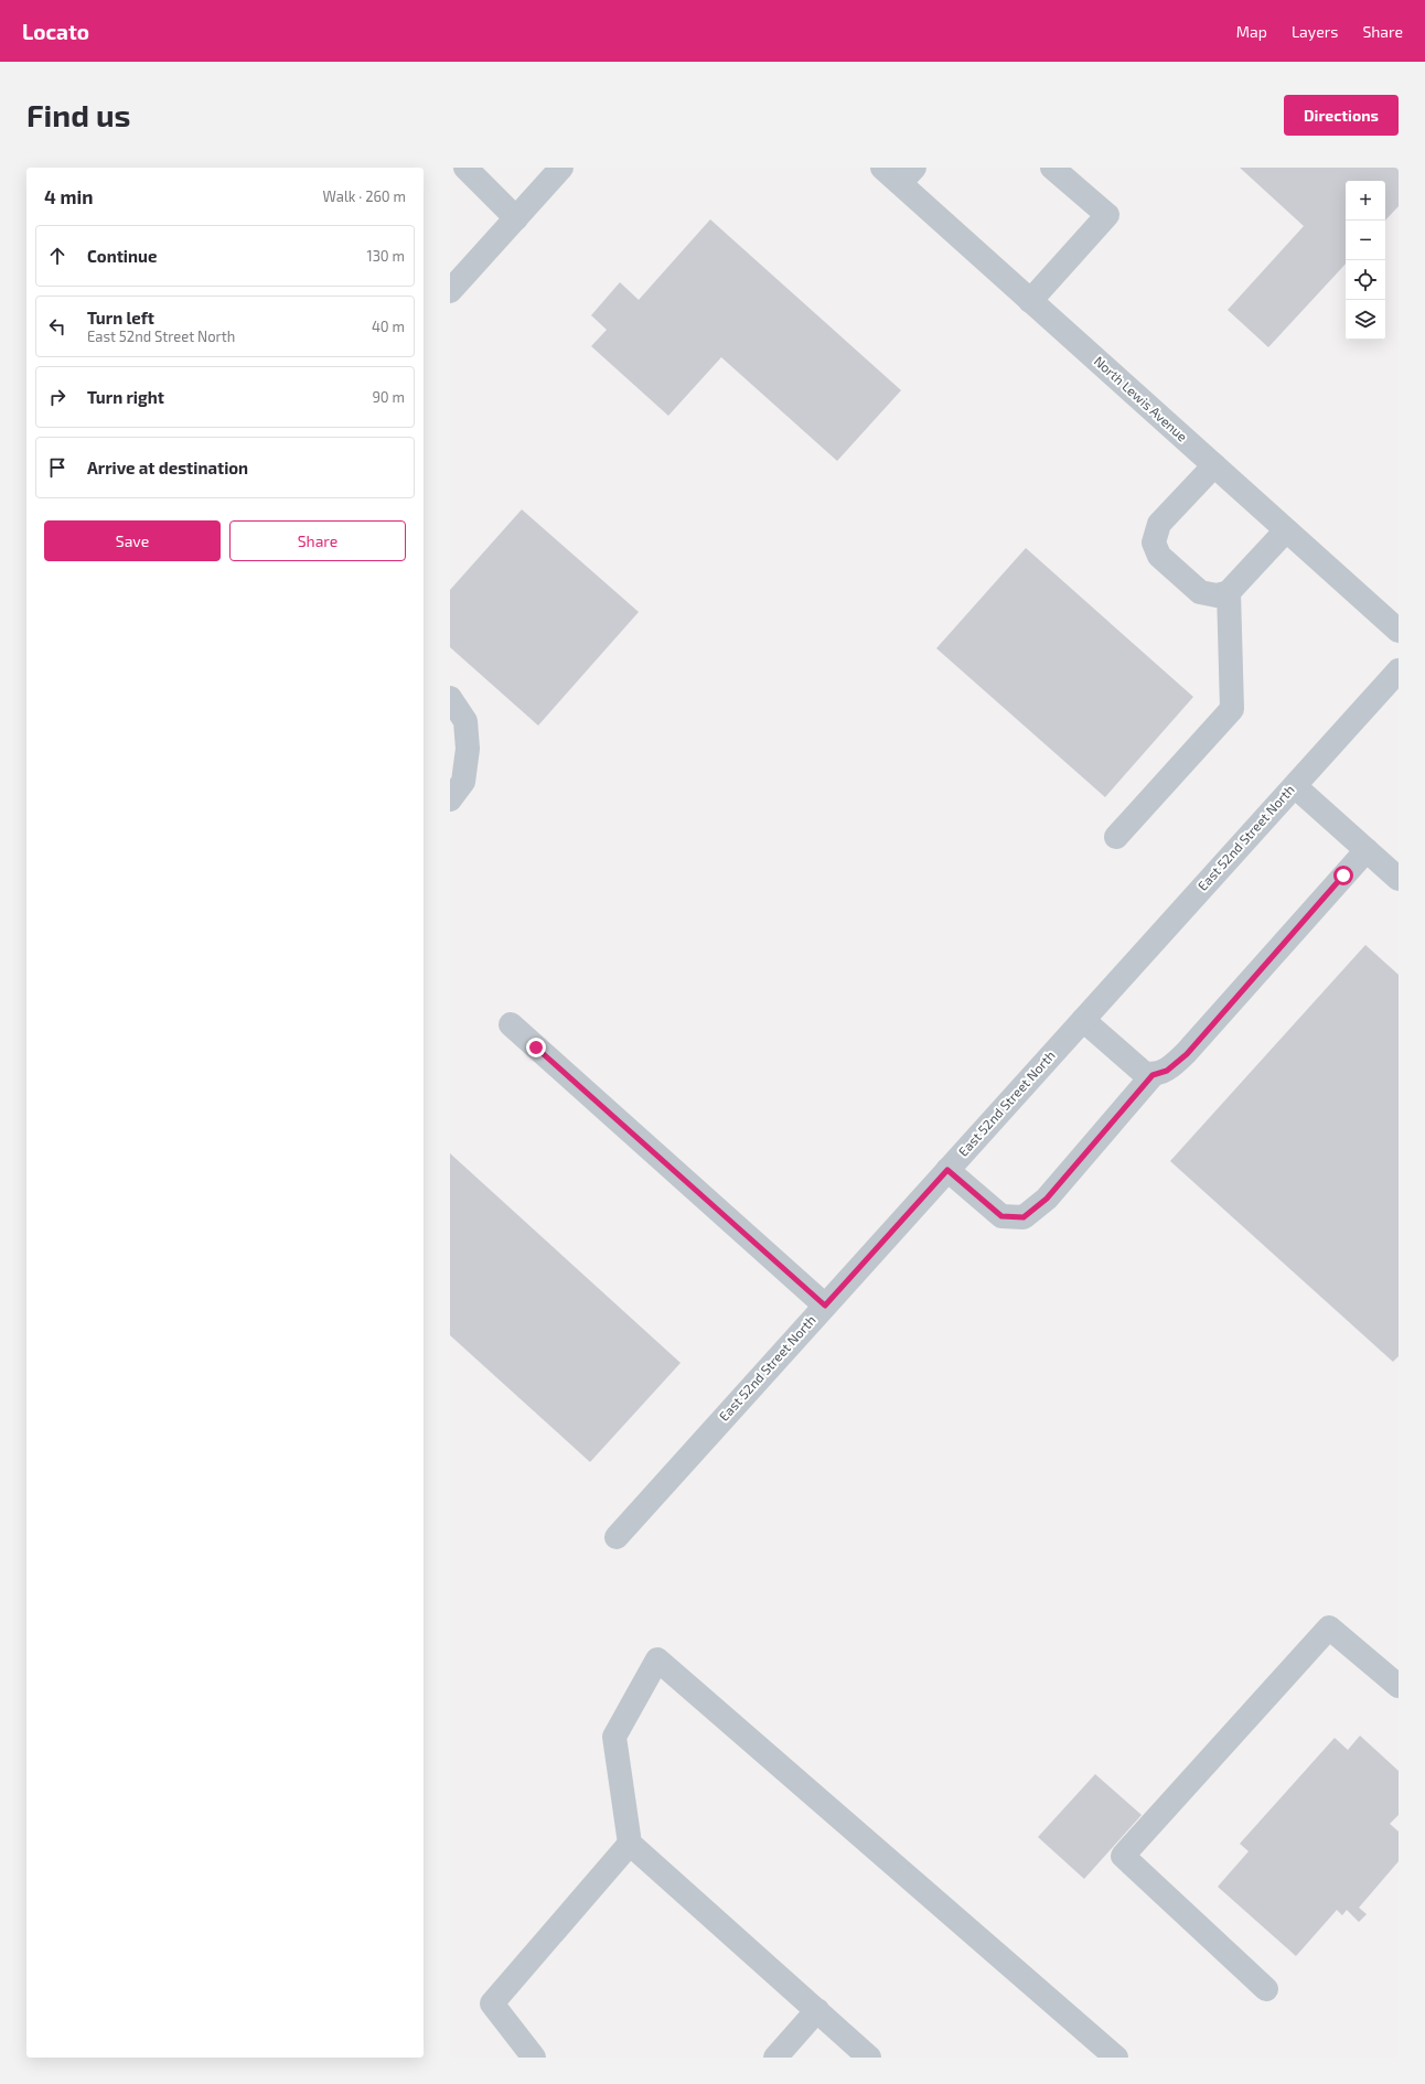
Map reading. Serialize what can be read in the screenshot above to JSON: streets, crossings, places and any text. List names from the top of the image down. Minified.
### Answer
{"streets":{"street":["North Lewis Avenue","East 52nd Street North"]},"page":{"header":"Locato","nav":["Map","Layers","Share"],"buttons":["Directions",["Save","Share"]],"title":"Find us","heading":["4 min","Walk · 260 m"],"map_buttons":["+","−"],"list":[["Continue","130 m"],["Turn left","East 52nd Street North","40 m"],["Turn right","90 m"],"Arrive at destination"]}}
